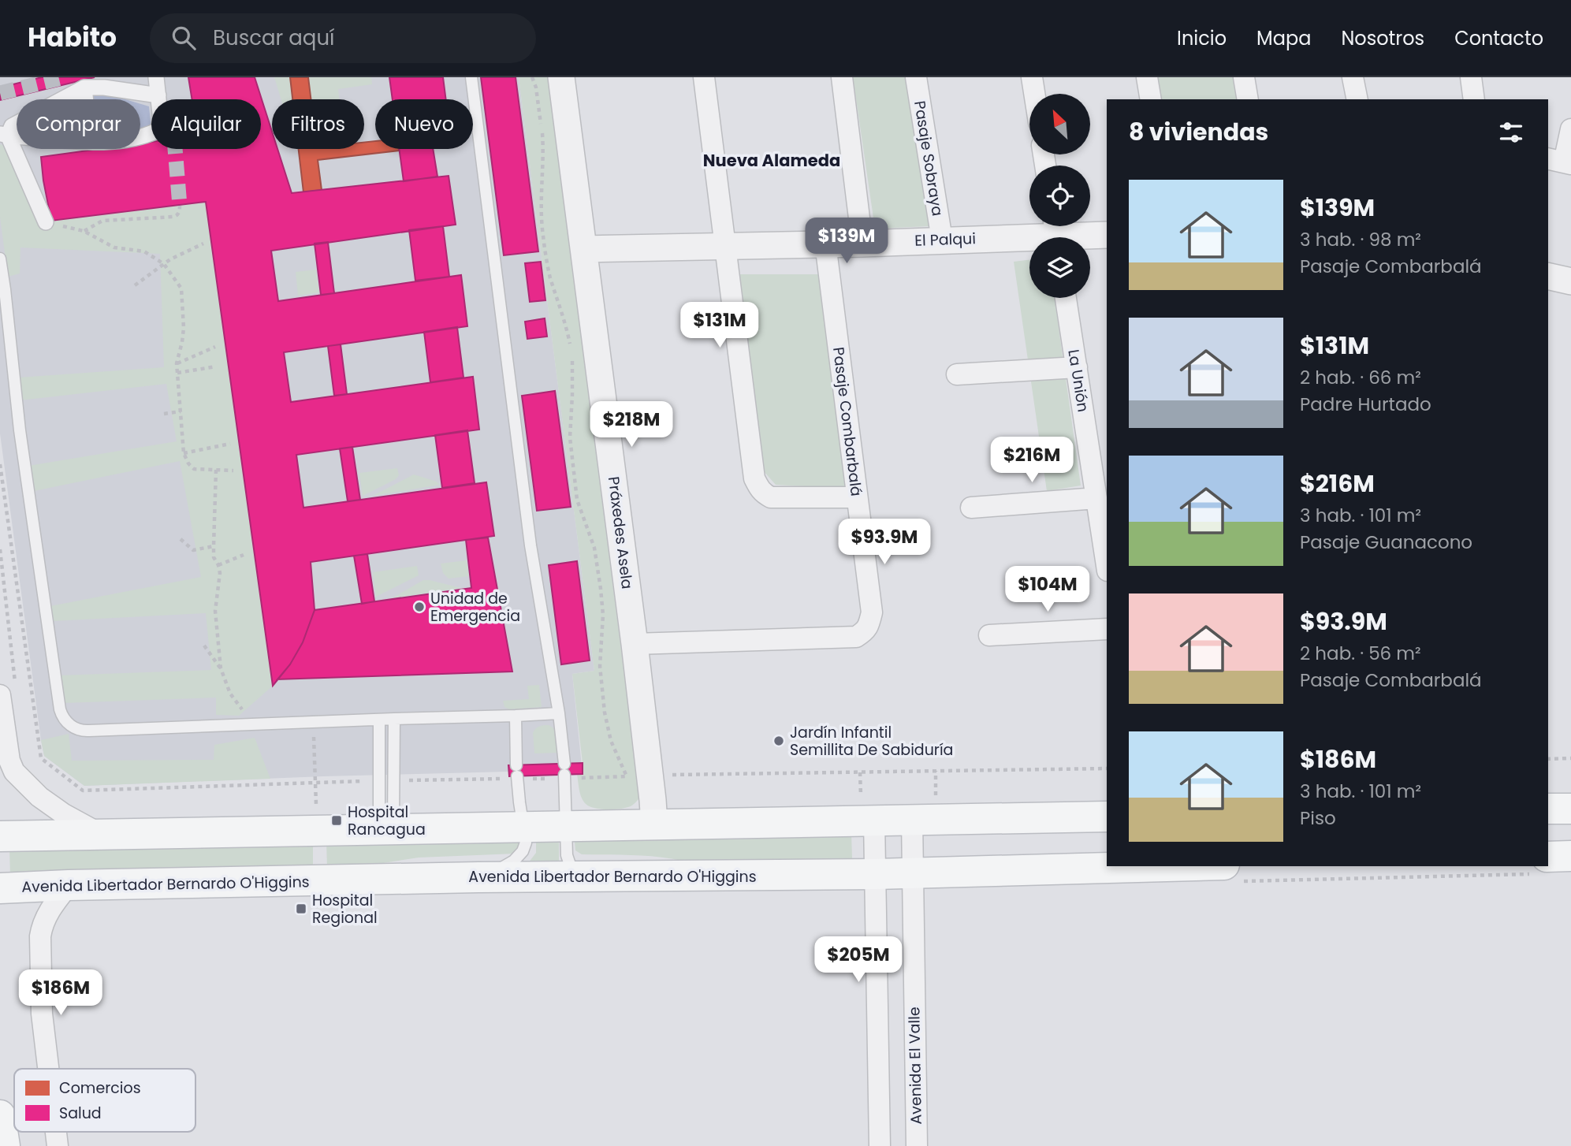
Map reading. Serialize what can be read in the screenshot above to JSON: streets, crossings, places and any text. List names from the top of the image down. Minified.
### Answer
{"streets":{"main road":["Avenida Libertador Bernardo O'Higgins"],"street":["Pasaje Sobraya","El Palqui","La Unión","Pasaje Combarbalá","Práxedes Asela","Avenida El Valle"]},"crossings":[["Pasaje Sobraya","El Palqui"],["El Palqui","Pasaje Combarbalá"],["El Palqui","Práxedes Asela"],["Pasaje Combarbalá","Práxedes Asela"],["Avenida Libertador Bernardo O'Higgins","Avenida El Valle"]],"districts":["Nueva Alameda"],"places":{"other":["Unidad de Emergencia","Jardín Infantil Semillita De Sabiduría"],"transit":["Hospital Rancagua","Hospital Regional"]},"legend":["Comercios","Salud"],"north":"top left","page":{"header":"Habito","search":"Buscar aquí","nav":["Inicio","Mapa","Nosotros","Contacto"],"chip":["Comprar","Alquilar","Filtros","Nuevo"],"heading":"8 viviendas","list":[{"name":"$139M","note":"3 hab. · 98 m² · Pasaje Combarbalá"},{"name":"$131M","note":"2 hab. · 66 m² · Padre Hurtado"},{"name":"$216M","note":"3 hab. · 101 m² · Pasaje Guanacono"},{"name":"$93.9M","note":"2 hab. · 56 m² · Pasaje Combarbalá"},{"name":"$186M","note":"3 hab. · 101 m² · Piso"}],"price":["$139M","$131M","$218M","$216M","$93.9M","$104M","$205M","$186M"]}}
